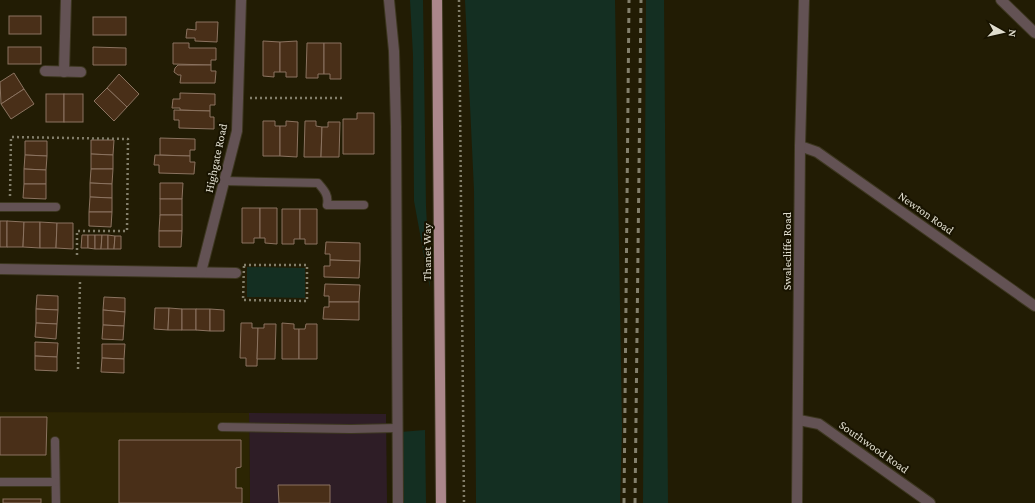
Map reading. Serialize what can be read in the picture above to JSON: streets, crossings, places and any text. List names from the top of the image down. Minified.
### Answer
{"streets":{"main road":["Thanet Way"],"street":["Highgate Road","Newton Road","Swalecliffe Road","Southwood Road"]},"crossings":[["Newton Road","Swalecliffe Road"],["Swalecliffe Road","Southwood Road"]],"north":"right"}
